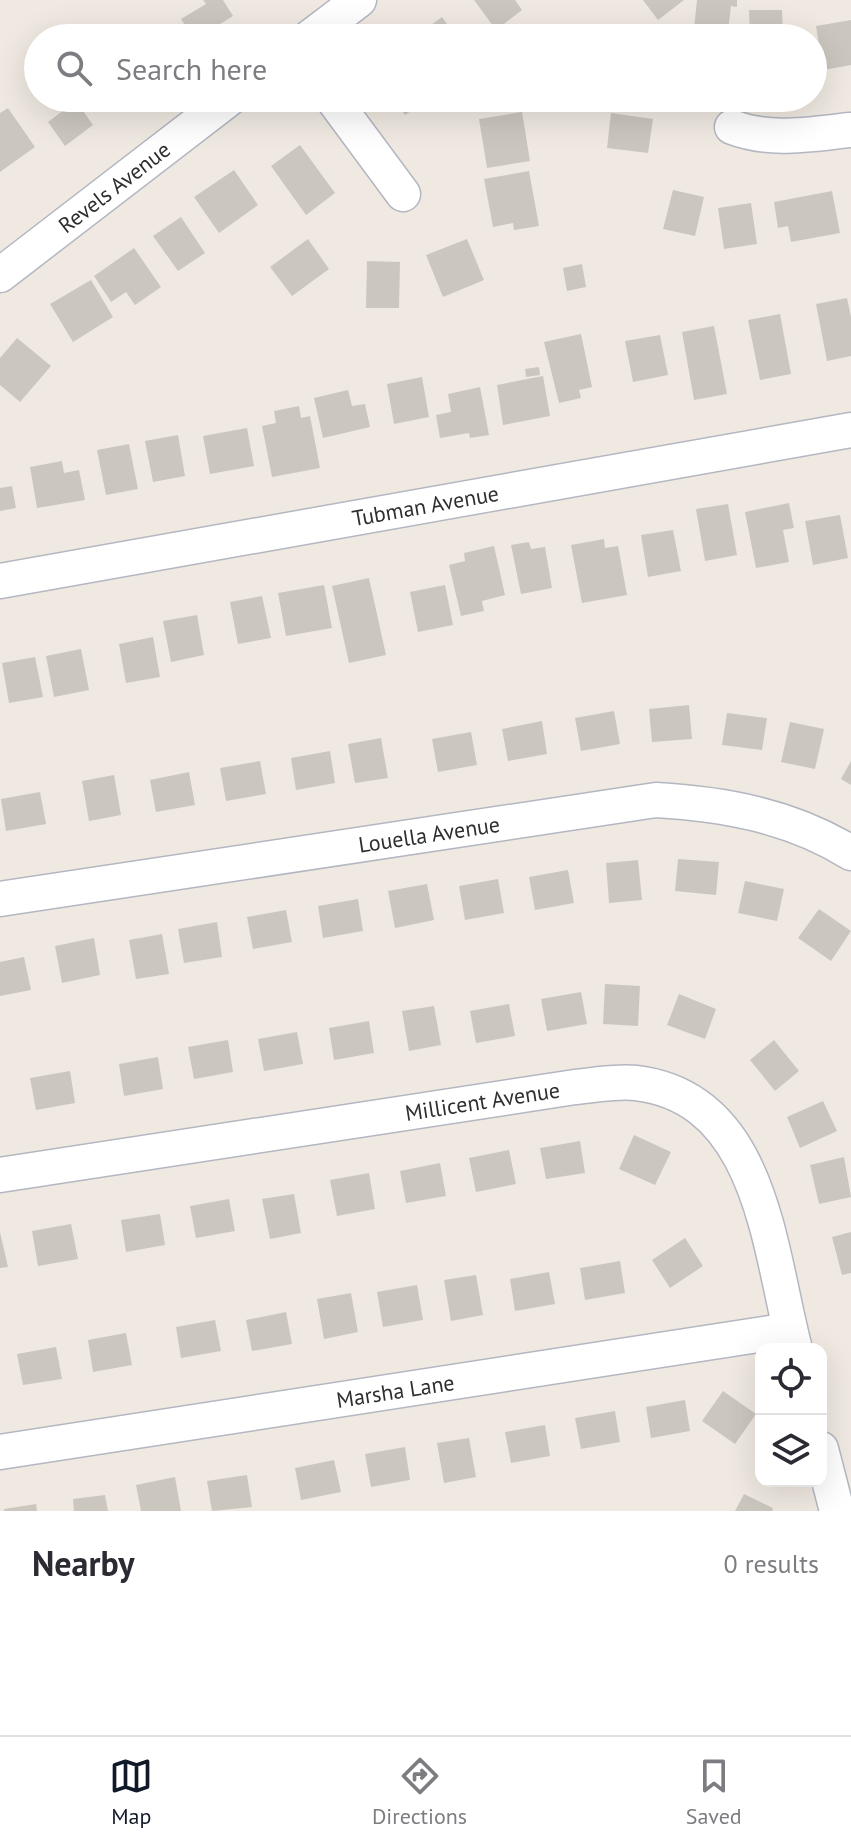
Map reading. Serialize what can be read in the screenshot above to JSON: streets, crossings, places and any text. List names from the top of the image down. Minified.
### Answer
{"streets":{"street":["Revels Avenue","Tubman Avenue","Louella Avenue","Millicent Avenue","Marsha Lane"]},"crossings":[["Millicent Avenue","Marsha Lane"]],"page":{"search":"Search here","heading":["Nearby","0 results"],"nav":["Map","Directions","Saved"]}}
